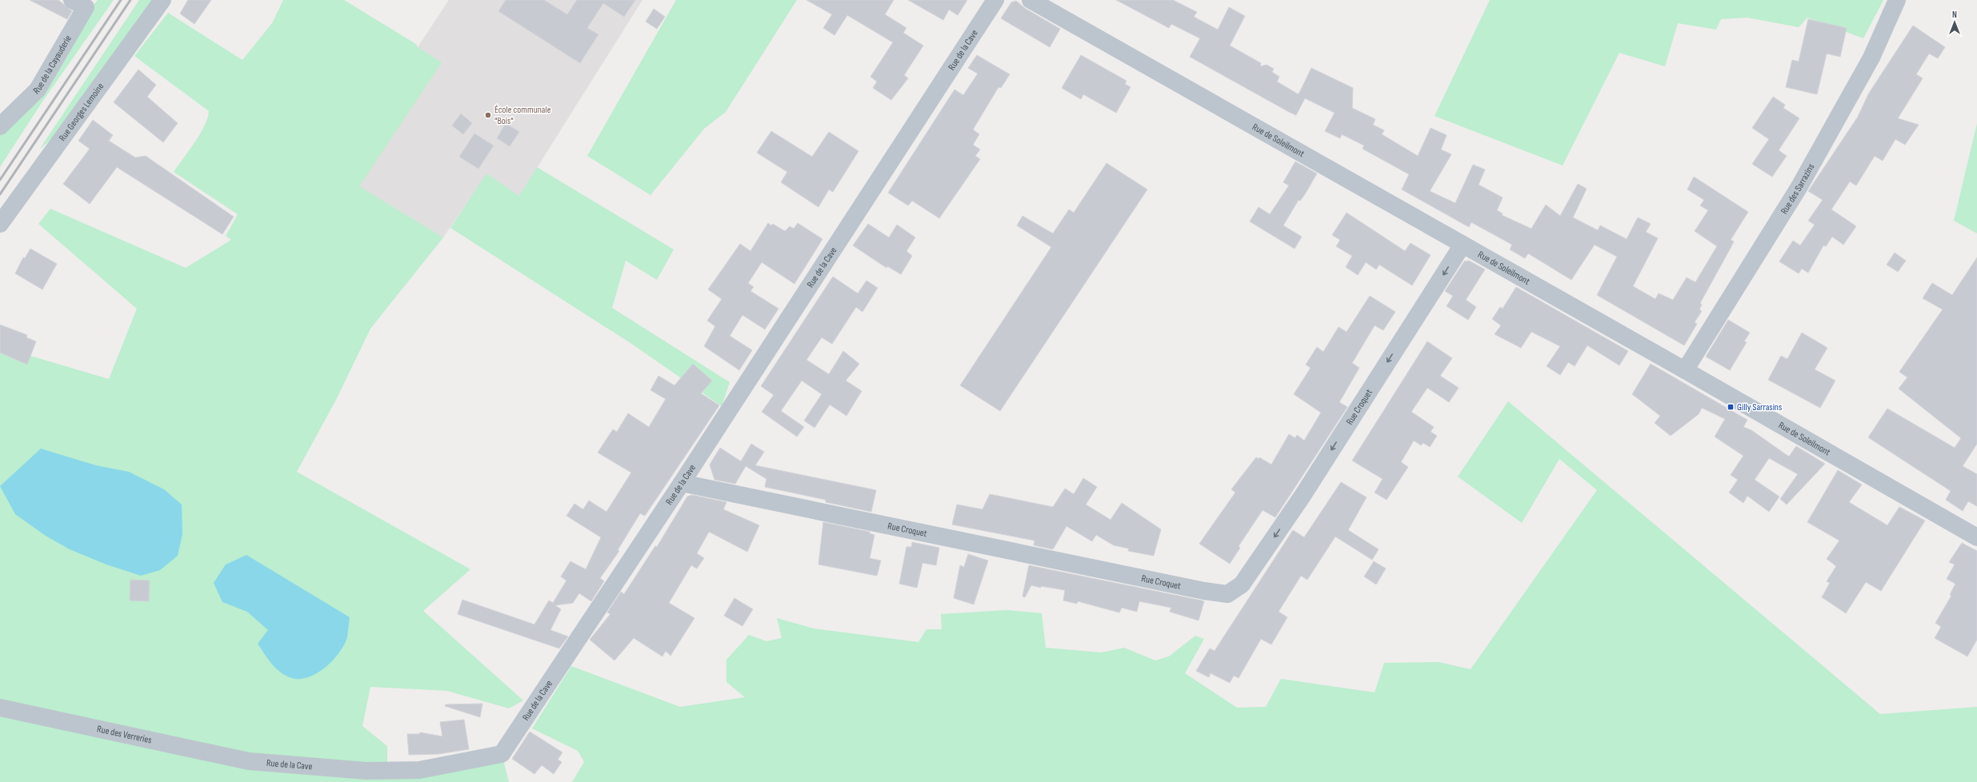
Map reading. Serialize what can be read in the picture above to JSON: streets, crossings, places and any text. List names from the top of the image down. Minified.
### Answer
{"streets":{"street":["Rue de la Cave","Rue de la Cayauderie","Rue Georges Lemoine","Rue de Soleilmont","Rue des Sarrazins","Rue Croquet","Rue des Verreries"]},"crossings":[["Rue de la Cave","Rue Croquet"],["Rue de la Cave","Rue des Verreries"],["Rue de Soleilmont","Rue des Sarrazins"],["Rue de Soleilmont","Rue Croquet"]],"one_way":["Rue Croquet"],"places":{"other":["École communale \"Bois\""],"transit":["Gilly Sarrasins"]},"north":"top"}
